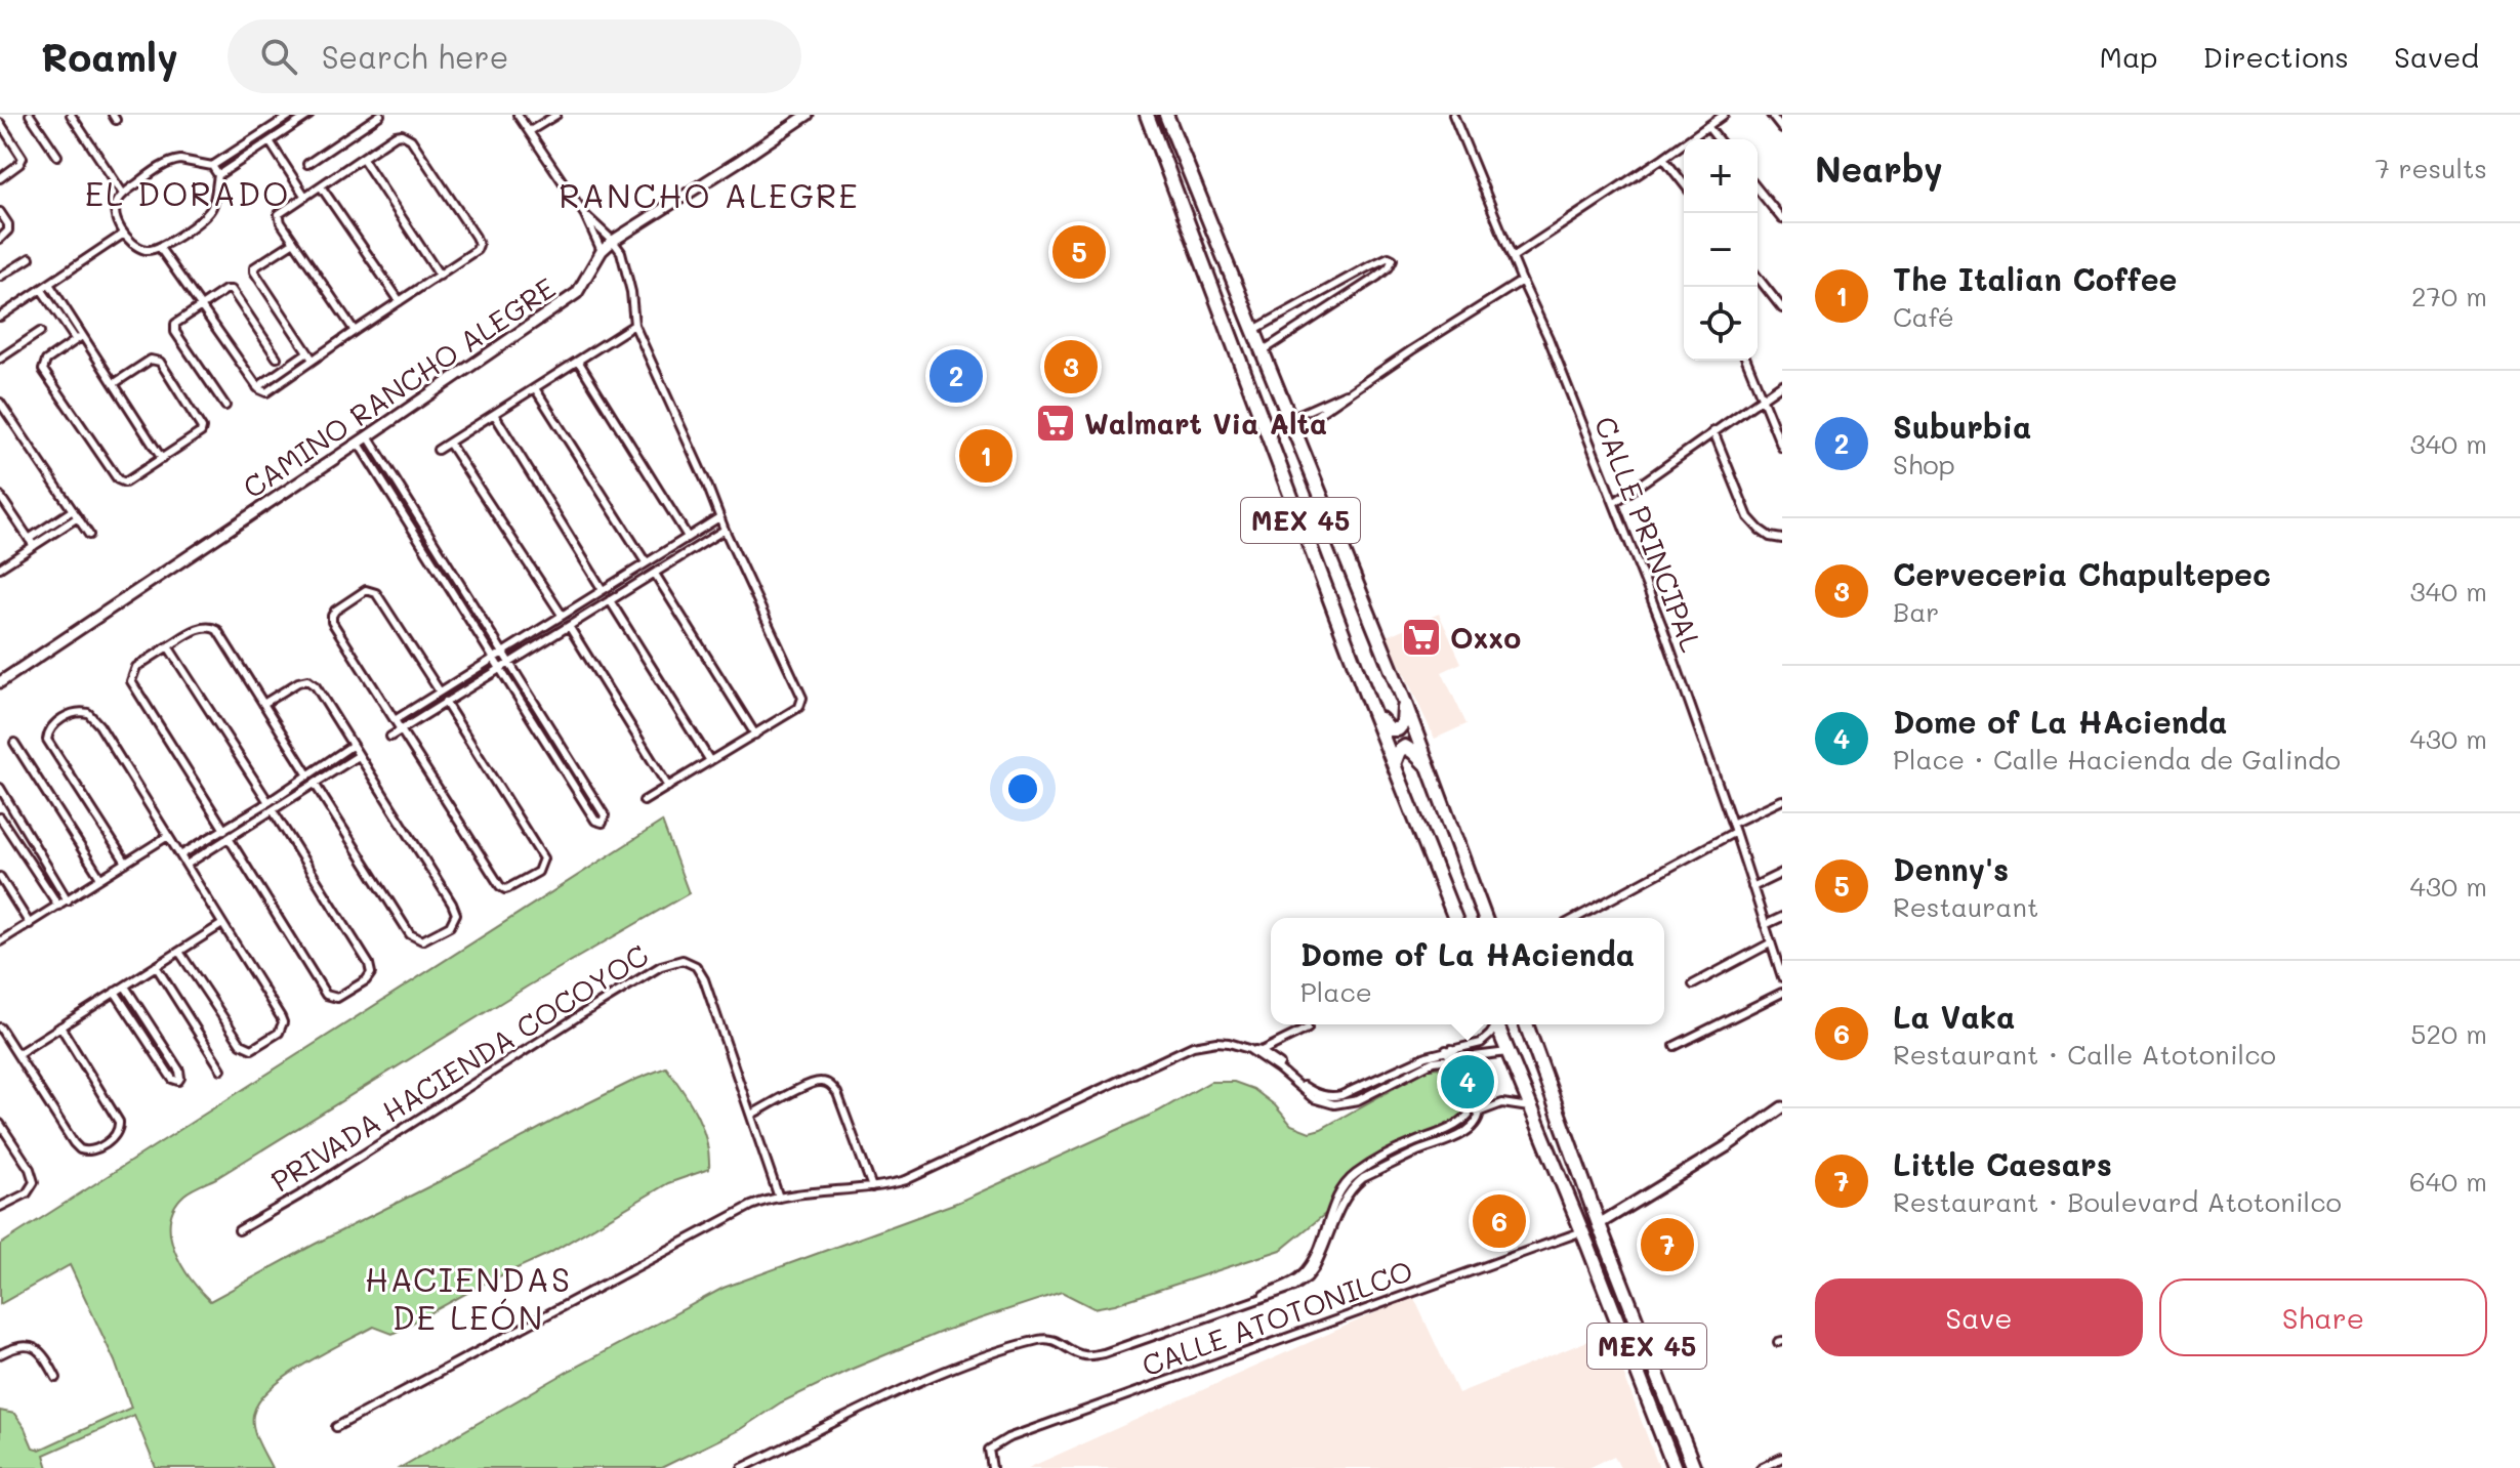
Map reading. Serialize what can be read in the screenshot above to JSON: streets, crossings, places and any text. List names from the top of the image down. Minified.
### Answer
{"streets":{"highway":["MEX 45"],"street":["CAMINO RANCHO ALEGRE","CALLE PRINCIPAL","PRIVADA HACIENDA COCOYOC","CALLE ATOTONILCO"]},"crossings":[["MEX 45","CALLE ATOTONILCO"]],"districts":["EL DORADO","RANCHO ALEGRE","HACIENDAS DE LEÓN"],"places":{"supermarket":["Walmart Via Alta","Oxxo"]},"page":{"header":"Roamly","search":"Search here","nav":["Map","Directions","Saved"],"heading":["Nearby","7 results"],"map_buttons":["+","−"],"pins":["5","3","2","1","4","6","7"],"list":[{"mark":"1","name":"The Italian Coffee","note":"Café","value":"270 m"},{"mark":"2","name":"Suburbia","note":"Shop","value":"340 m"},{"mark":"3","name":"Cerveceria Chapultepec","note":"Bar","value":"340 m"},{"mark":"4","name":"Dome of La HAcienda","note":"Place · Calle Hacienda de Galindo","value":"430 m"},{"mark":"5","name":"Denny's","note":"Restaurant","value":"430 m"},{"mark":"6","name":"La Vaka","note":"Restaurant · Calle Atotonilco","value":"520 m"},{"mark":"7","name":"Little Caesars","note":"Restaurant · Boulevard Atotonilco","value":"640 m"}],"popup":["Dome of La HAcienda","Place"],"buttons":["Save","Share"]}}
